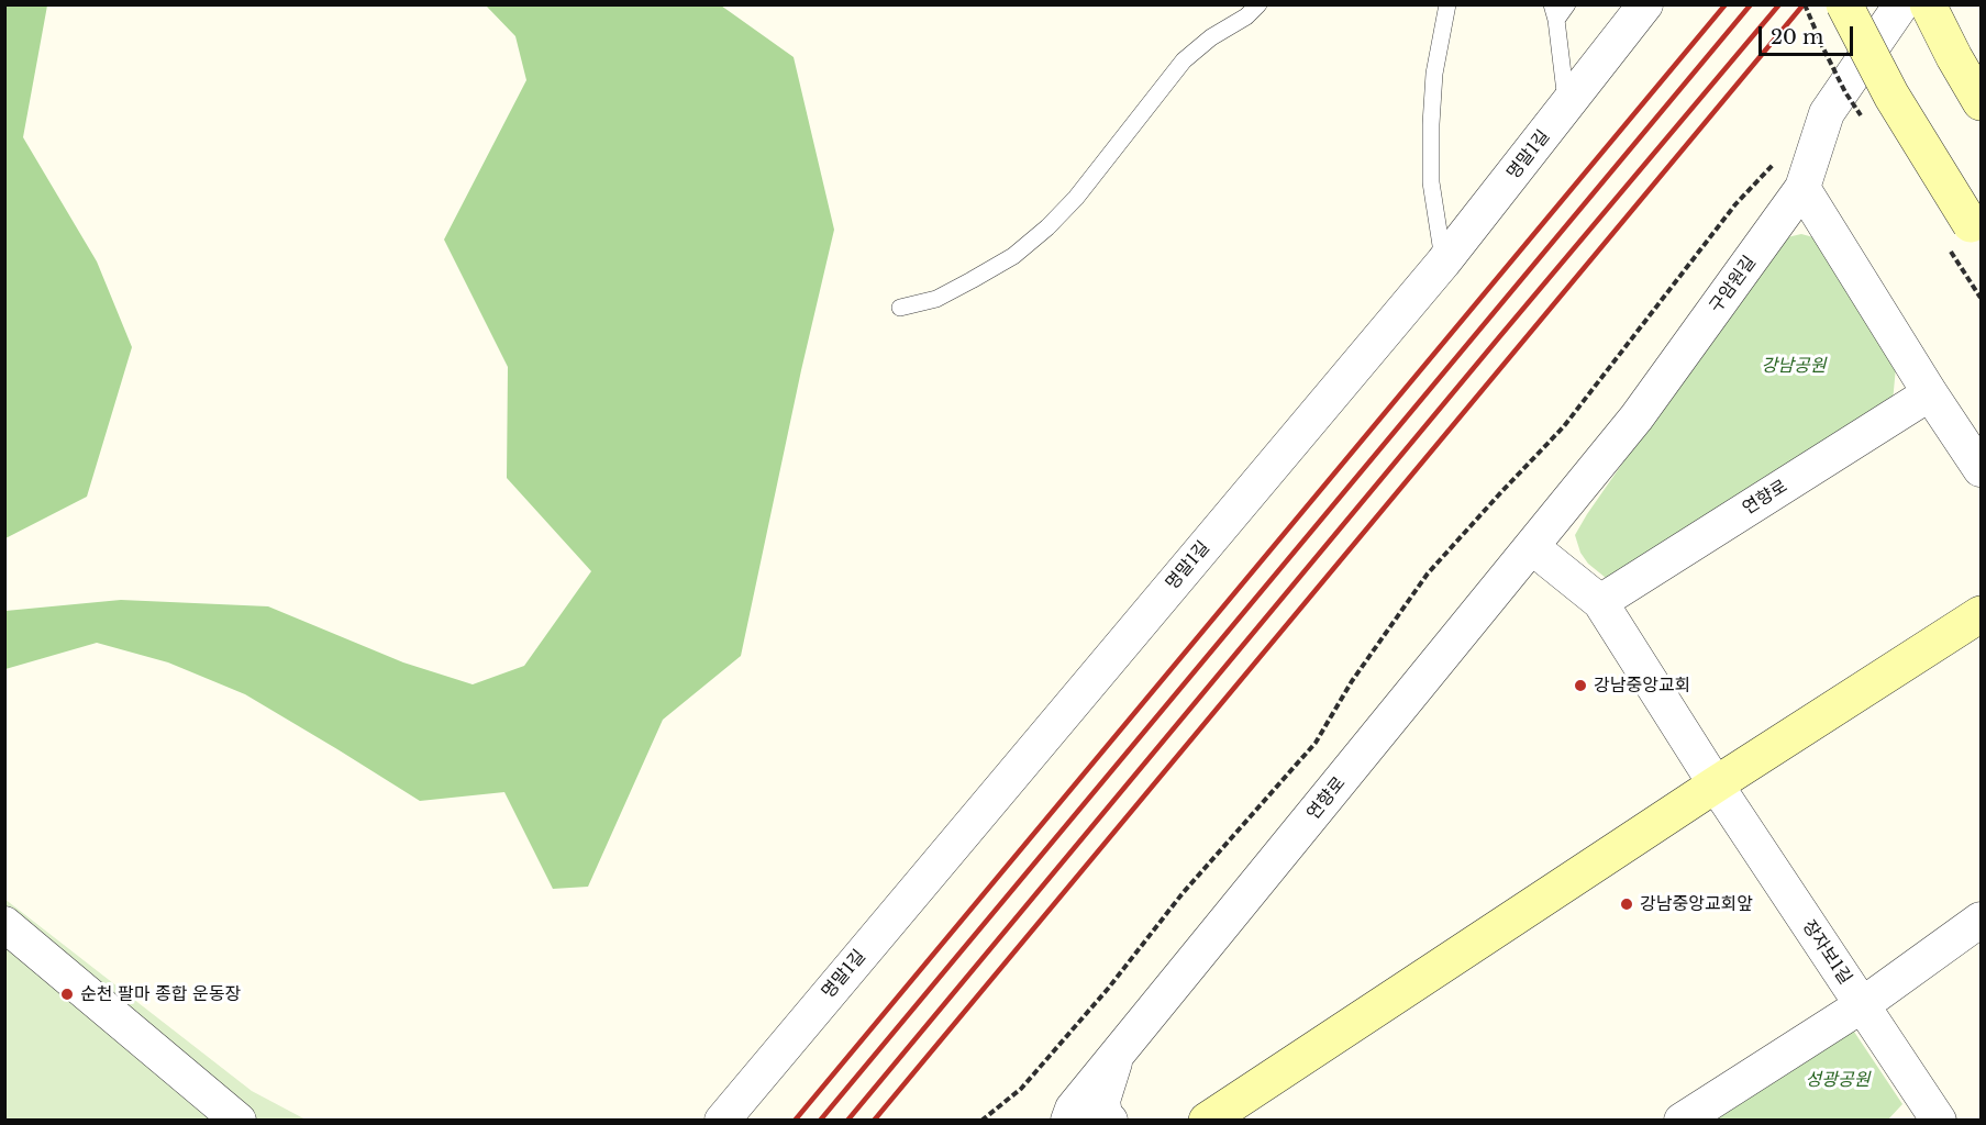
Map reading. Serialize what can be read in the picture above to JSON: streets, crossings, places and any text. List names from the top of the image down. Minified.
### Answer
{"streets":{"street":["명말1길","구암원길","연향로","장자보1길"]},"crossings":[["구암원길","연향로"]],"parks":["강남공원","성광공원"],"places":["강남중앙교회","강남중앙교회앞","순천 팔마 종합 운동장"],"scale_bar":"20 m"}
